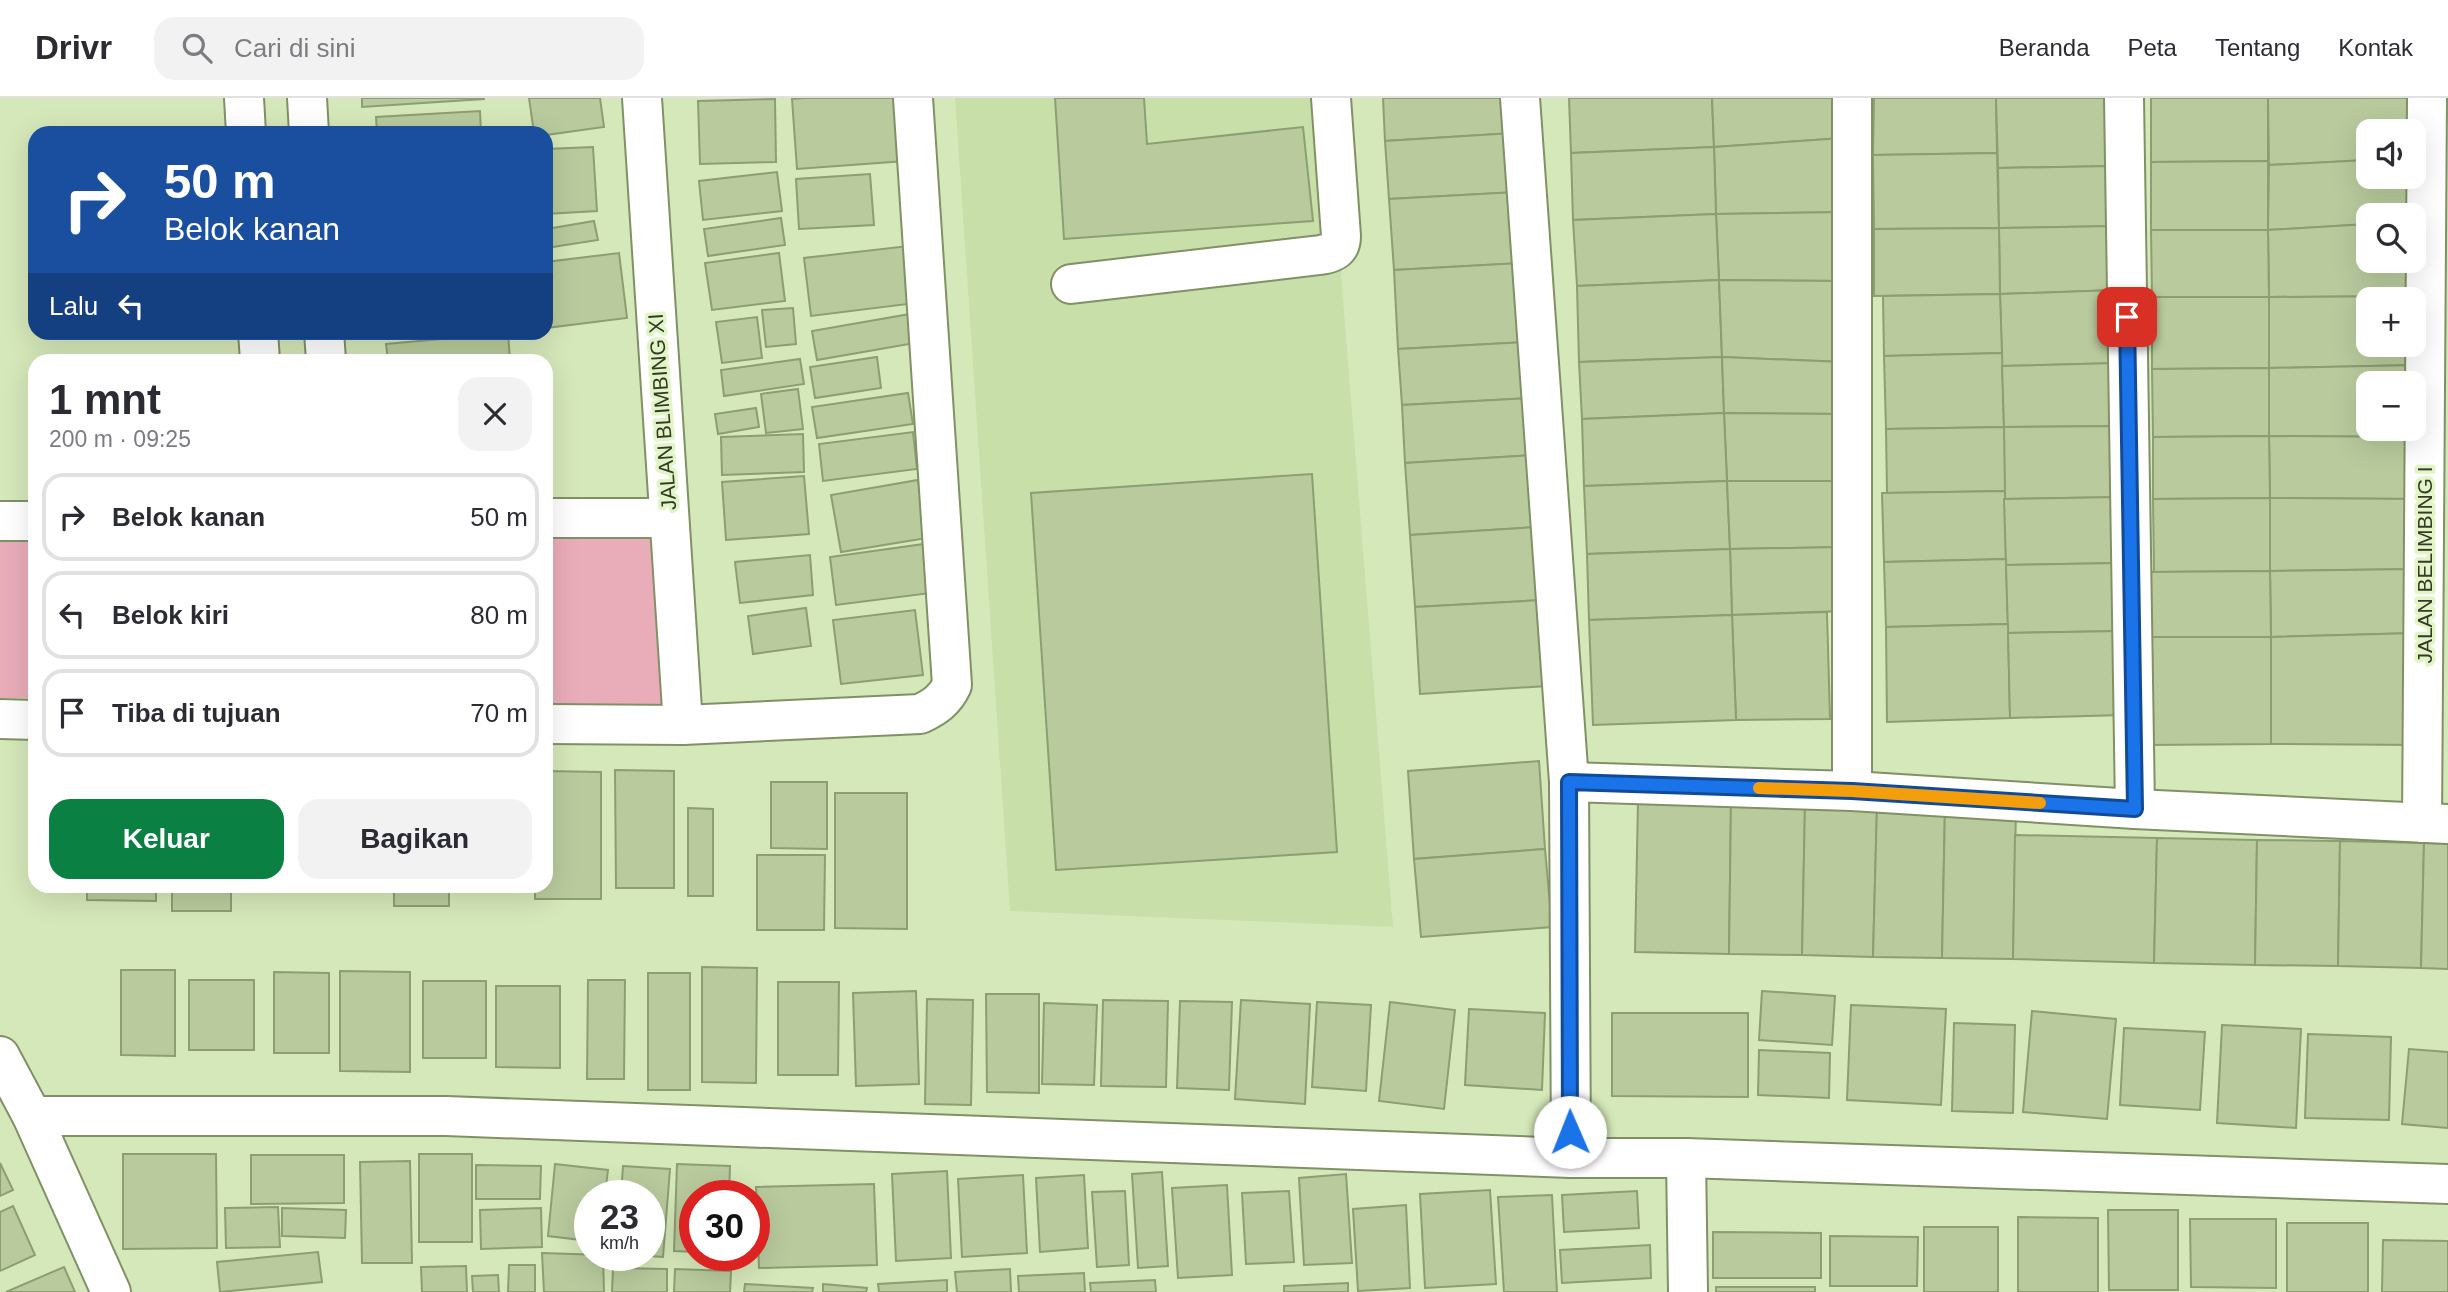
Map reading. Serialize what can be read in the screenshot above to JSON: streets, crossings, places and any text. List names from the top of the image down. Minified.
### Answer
{"streets":{"street":["JALAN BLIMBING XI","JALAN BELIMBING I"]},"page":{"header":"Drivr","search":"Cari di sini","nav":["Beranda","Peta","Tentang","Kontak"],"map_buttons":["+","−"],"turn":["50 m","Belok kanan"],"then":"Lalu","heading":["1 mnt","200 m · 09:25"],"list":[{"name":"Belok kanan","value":"50 m"},{"name":"Belok kiri","value":"80 m"},{"name":"Tiba di tujuan","value":"70 m"}],"buttons":["Keluar","Bagikan"],"speed":"23 km/h","limit":"30"}}
